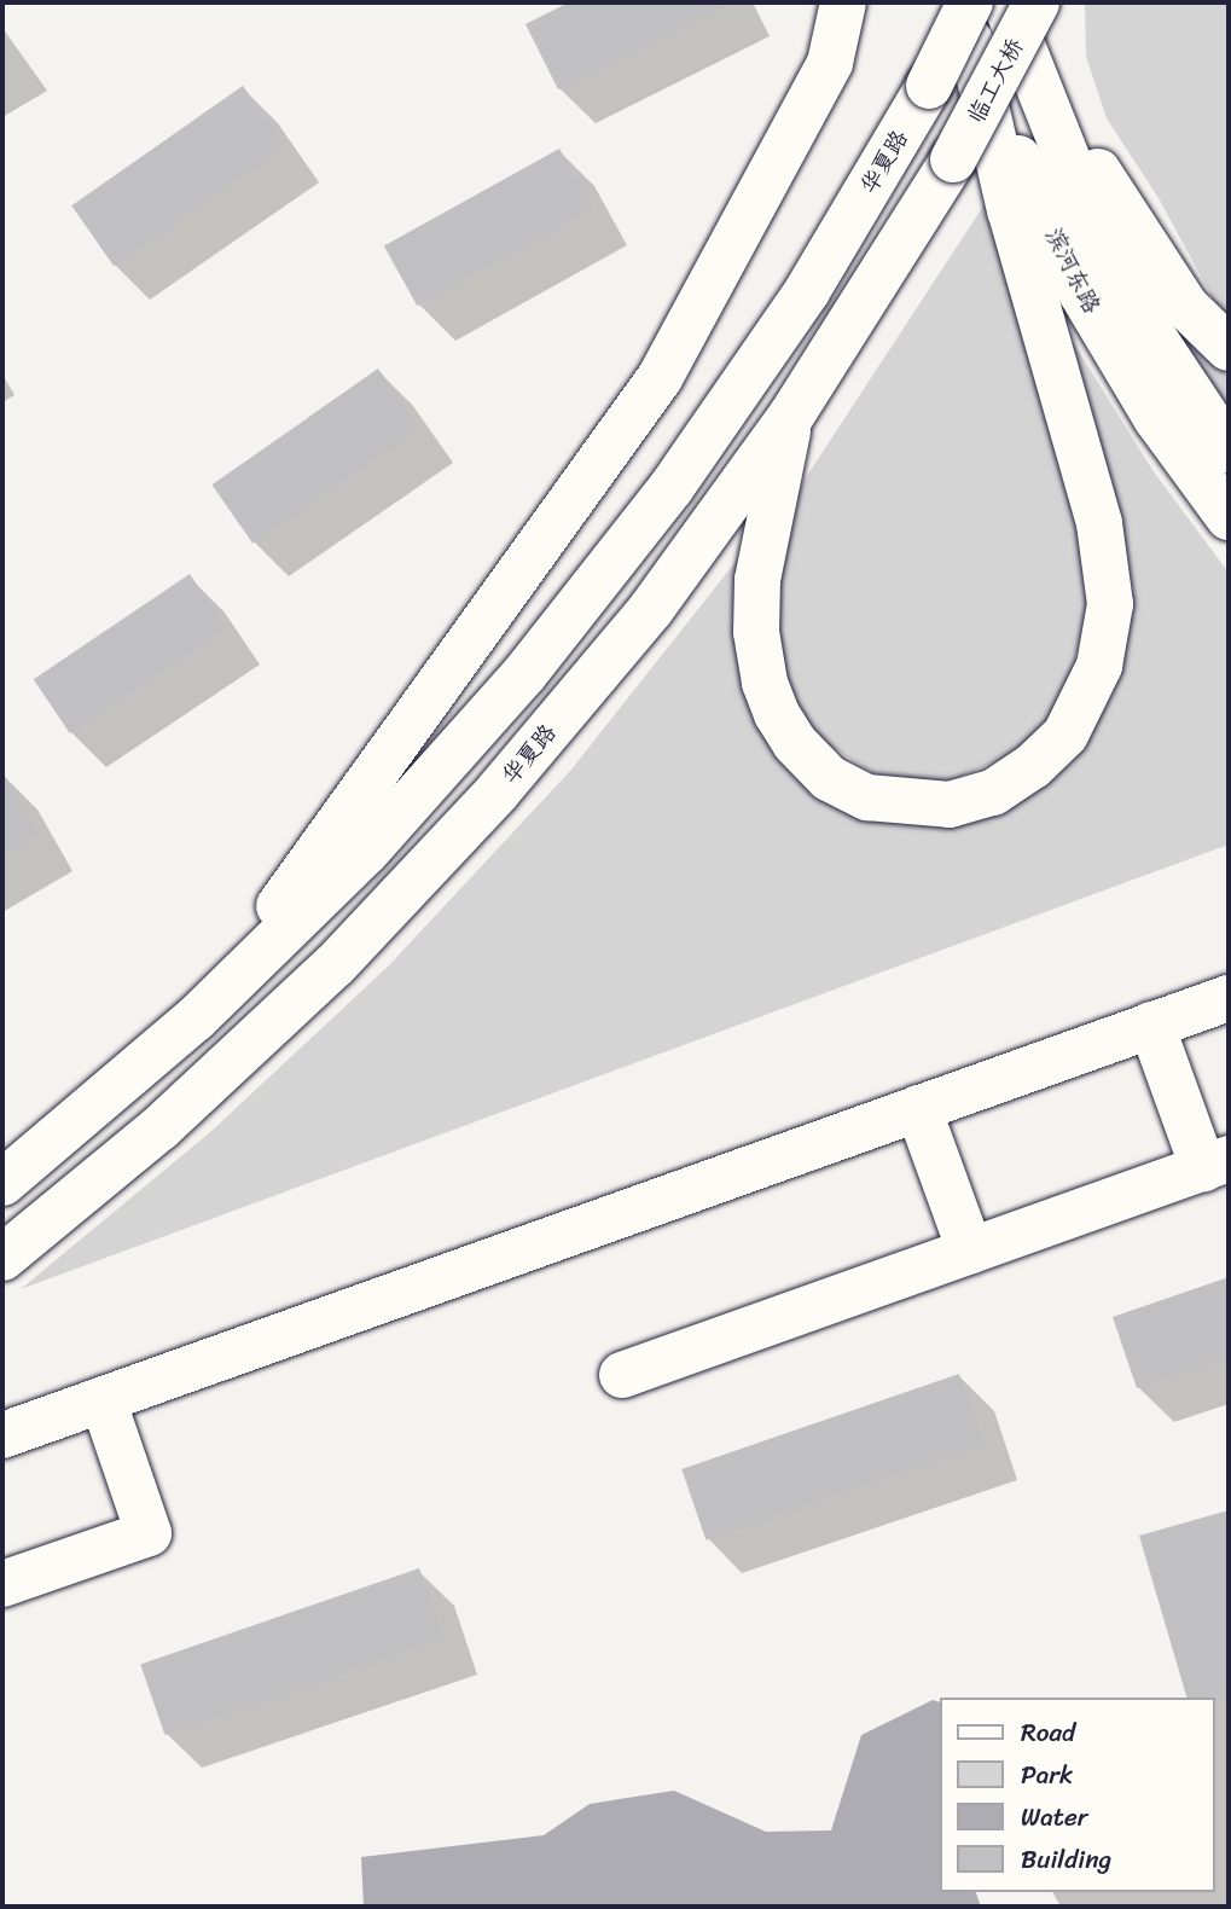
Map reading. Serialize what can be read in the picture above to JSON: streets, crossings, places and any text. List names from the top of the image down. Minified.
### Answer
{"streets":{"main road":["临工大桥","华夏路","滨河东路"]},"crossings":[["临工大桥","华夏路"],["华夏路","滨河东路"]],"legend":["Road","Park","Water","Building"]}
